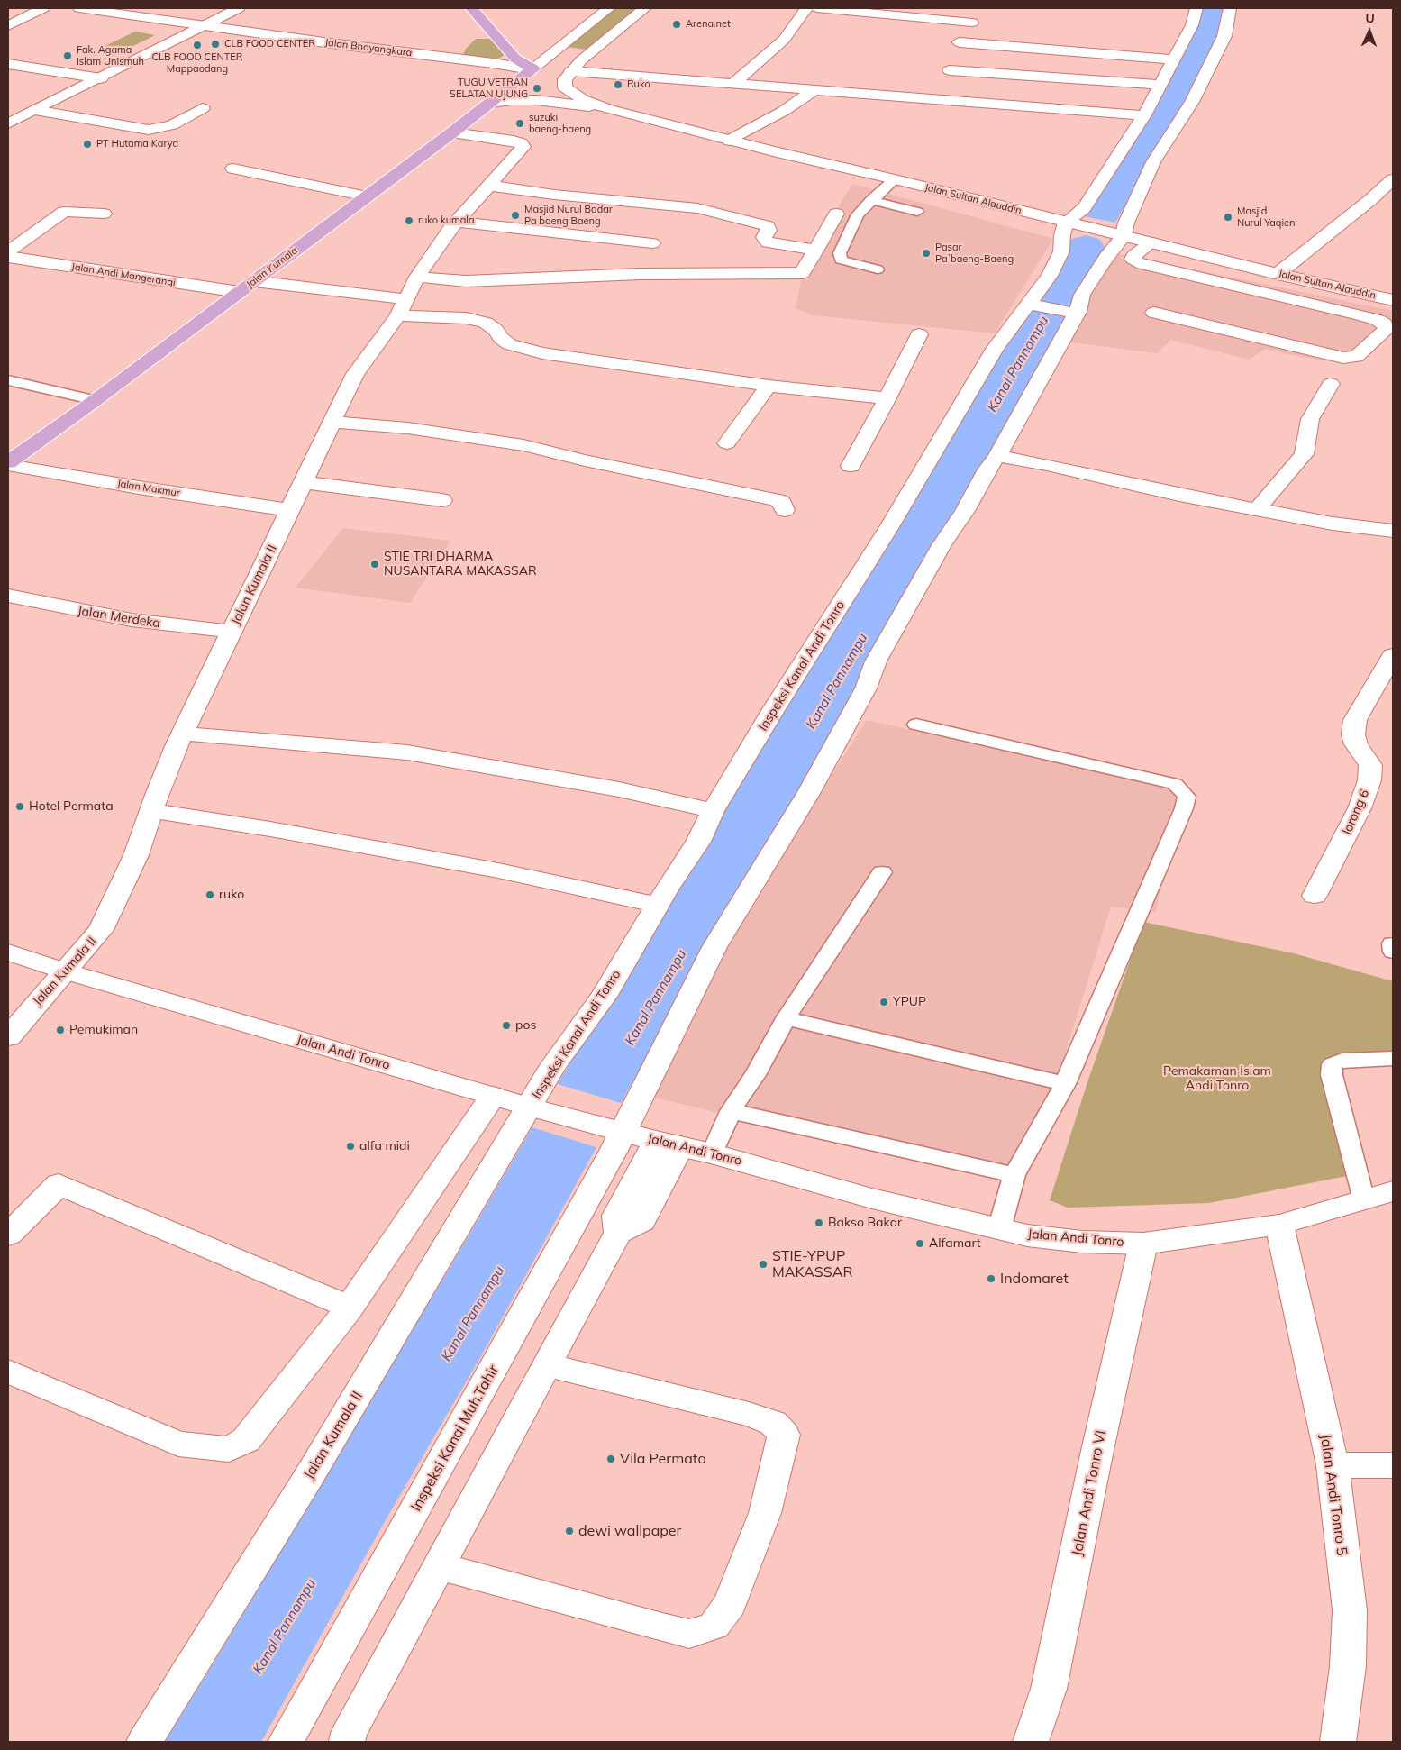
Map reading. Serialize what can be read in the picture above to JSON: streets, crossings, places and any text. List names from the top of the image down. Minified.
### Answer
{"streets":{"main road":["Jalan Kumala"],"street":["Jalan Bhayangkara","Jalan Sultan Alauddin","Jalan Andi Mangerangi","Jalan Makmur","Jalan Kumala II","Jalan Merdeka","Inspeksi Kanal Andi Tonro","lorong 6","Jalan Andi Tonro","Inspeksi Kanal Muh.Tahir","Jalan Andi Tonro VI","Jalan Andi Tonro 5"]},"crossings":[["Jalan Bhayangkara","Jalan Kumala"],["Jalan Sultan Alauddin","Inspeksi Kanal Andi Tonro"],["Jalan Kumala","Jalan Andi Mangerangi"],["Jalan Kumala","Jalan Makmur"],["Jalan Kumala","Jalan Kumala II"],["Jalan Makmur","Jalan Kumala II"],["Jalan Kumala II","Jalan Merdeka"],["Jalan Kumala II","Inspeksi Kanal Andi Tonro"],["Jalan Kumala II","Jalan Andi Tonro"],["Inspeksi Kanal Andi Tonro","Jalan Andi Tonro"],["Jalan Andi Tonro","Inspeksi Kanal Muh.Tahir"],["Jalan Andi Tonro","Jalan Andi Tonro VI"],["Jalan Andi Tonro","Jalan Andi Tonro 5"]],"water":["Kanal Pannampu"],"parks":["Pemakaman Islam Andi Tonro"],"places":["Arena.net","CLB FOOD CENTER","CLB FOOD CENTER Mappaodang","Fak. Agama Islam Unismuh","Ruko","TUGU VETRAN SELATAN UJUNG","suzuki baeng-baeng","PT Hutama Karya","Masjid Nurul Badar Pa baeng Baeng","Masjid Nurul Yaqien","ruko kumala","Pasar Paʼbaeng-Baeng","STIE TRI DHARMA NUSANTARA MAKASSAR","Hotel Permata","ruko","YPUP","pos","Pemukiman","alfa midi","Bakso Bakar","Alfamart","STIE-YPUP MAKASSAR","Indomaret","Vila Permata","dewi wallpaper"],"north":"top"}
